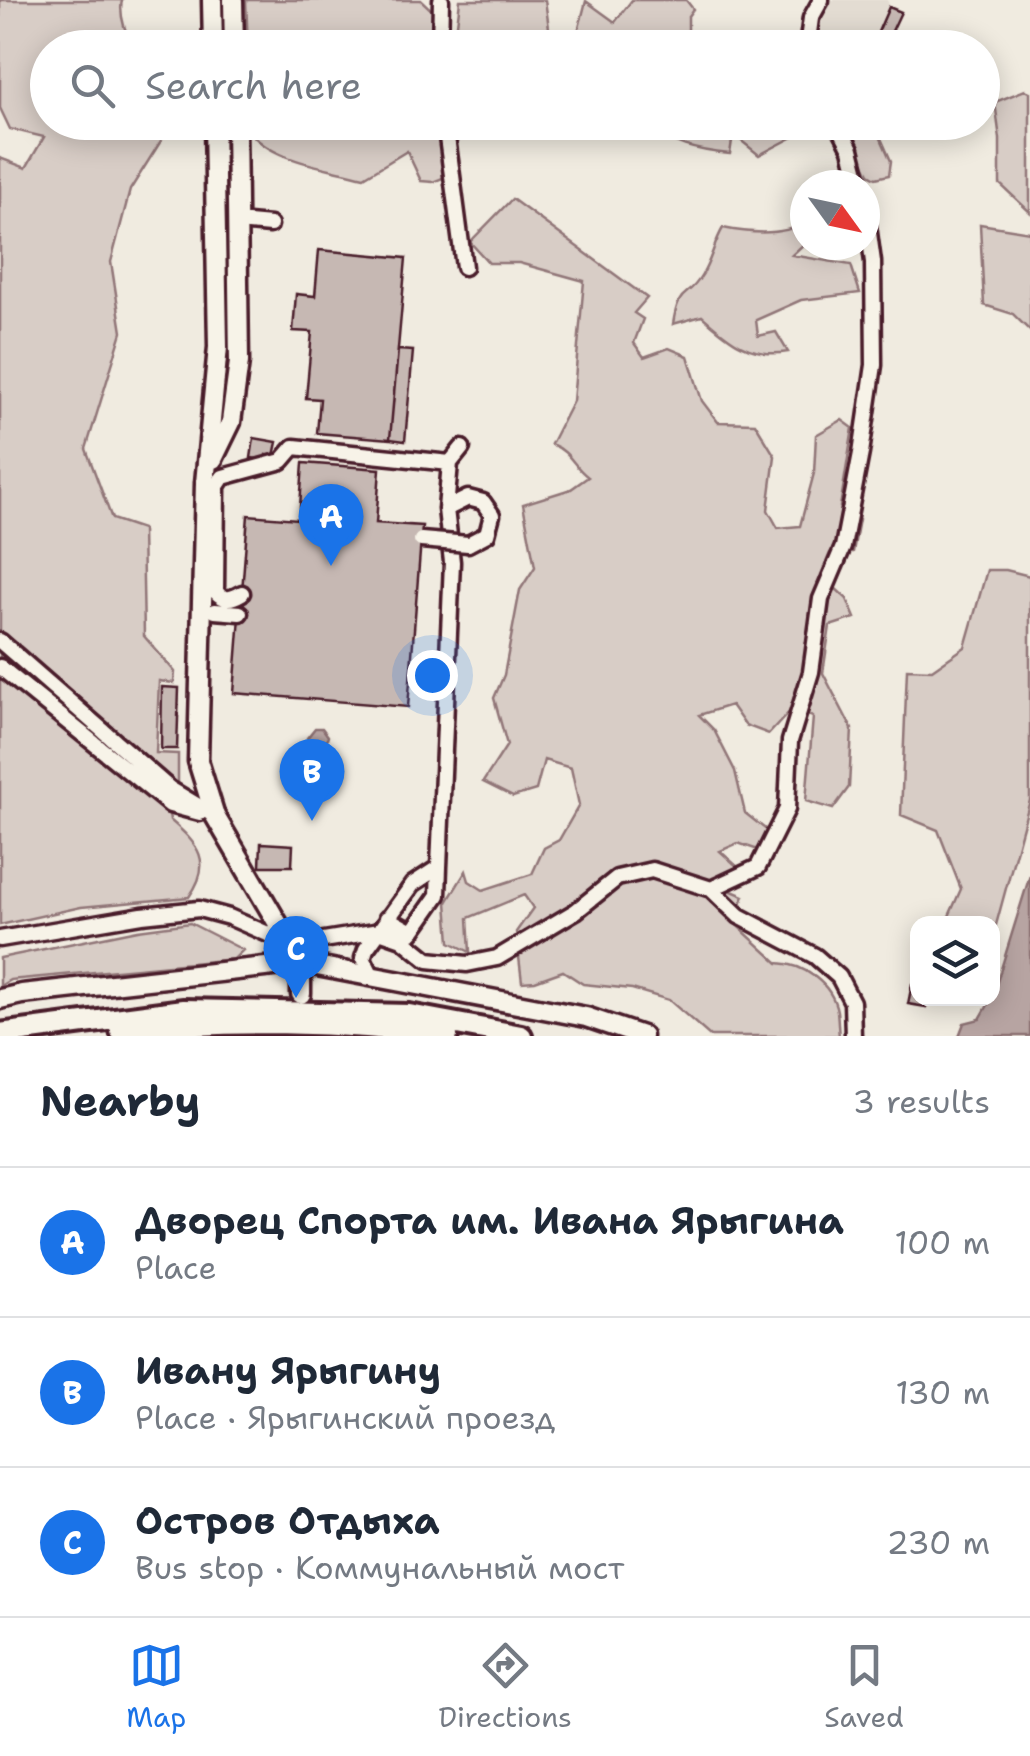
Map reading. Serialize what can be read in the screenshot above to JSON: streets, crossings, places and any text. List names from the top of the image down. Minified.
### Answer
{"north":"bottom right","page":{"search":"Search here","pins":["A","B","C"],"heading":["Nearby","3 results"],"list":[{"mark":"A","name":"Дворец Спорта им. Ивана Ярыгина","note":"Place","value":"100 m"},{"mark":"B","name":"Ивану Ярыгину","note":"Place · Ярыгинский проезд","value":"130 m"},{"mark":"C","name":"Остров Отдыха","note":"Bus stop · Коммунальный мост","value":"230 m"}],"nav":["Map","Directions","Saved"]}}
